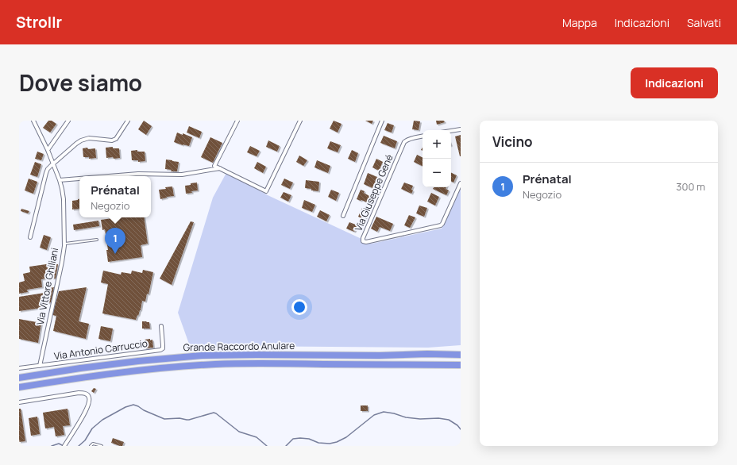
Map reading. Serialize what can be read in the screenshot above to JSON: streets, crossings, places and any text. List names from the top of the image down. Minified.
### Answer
{"streets":{"highway":["Grande Raccordo Anulare"],"street":["Via Giuseppe Gené","Via Vittore Ghiliani","Via Antonio Carruccio"]},"crossings":[["Via Vittore Ghiliani","Via Antonio Carruccio"]],"page":{"header":"Strollr","nav":["Mappa","Indicazioni","Salvati"],"title":"Dove siamo","buttons":"Indicazioni","heading":"Vicino","map_buttons":["+","−"],"list":[{"mark":"1","name":"Prénatal","note":"Negozio","value":"300 m"}],"popup":["Prénatal","Negozio"],"pins":"1"}}
